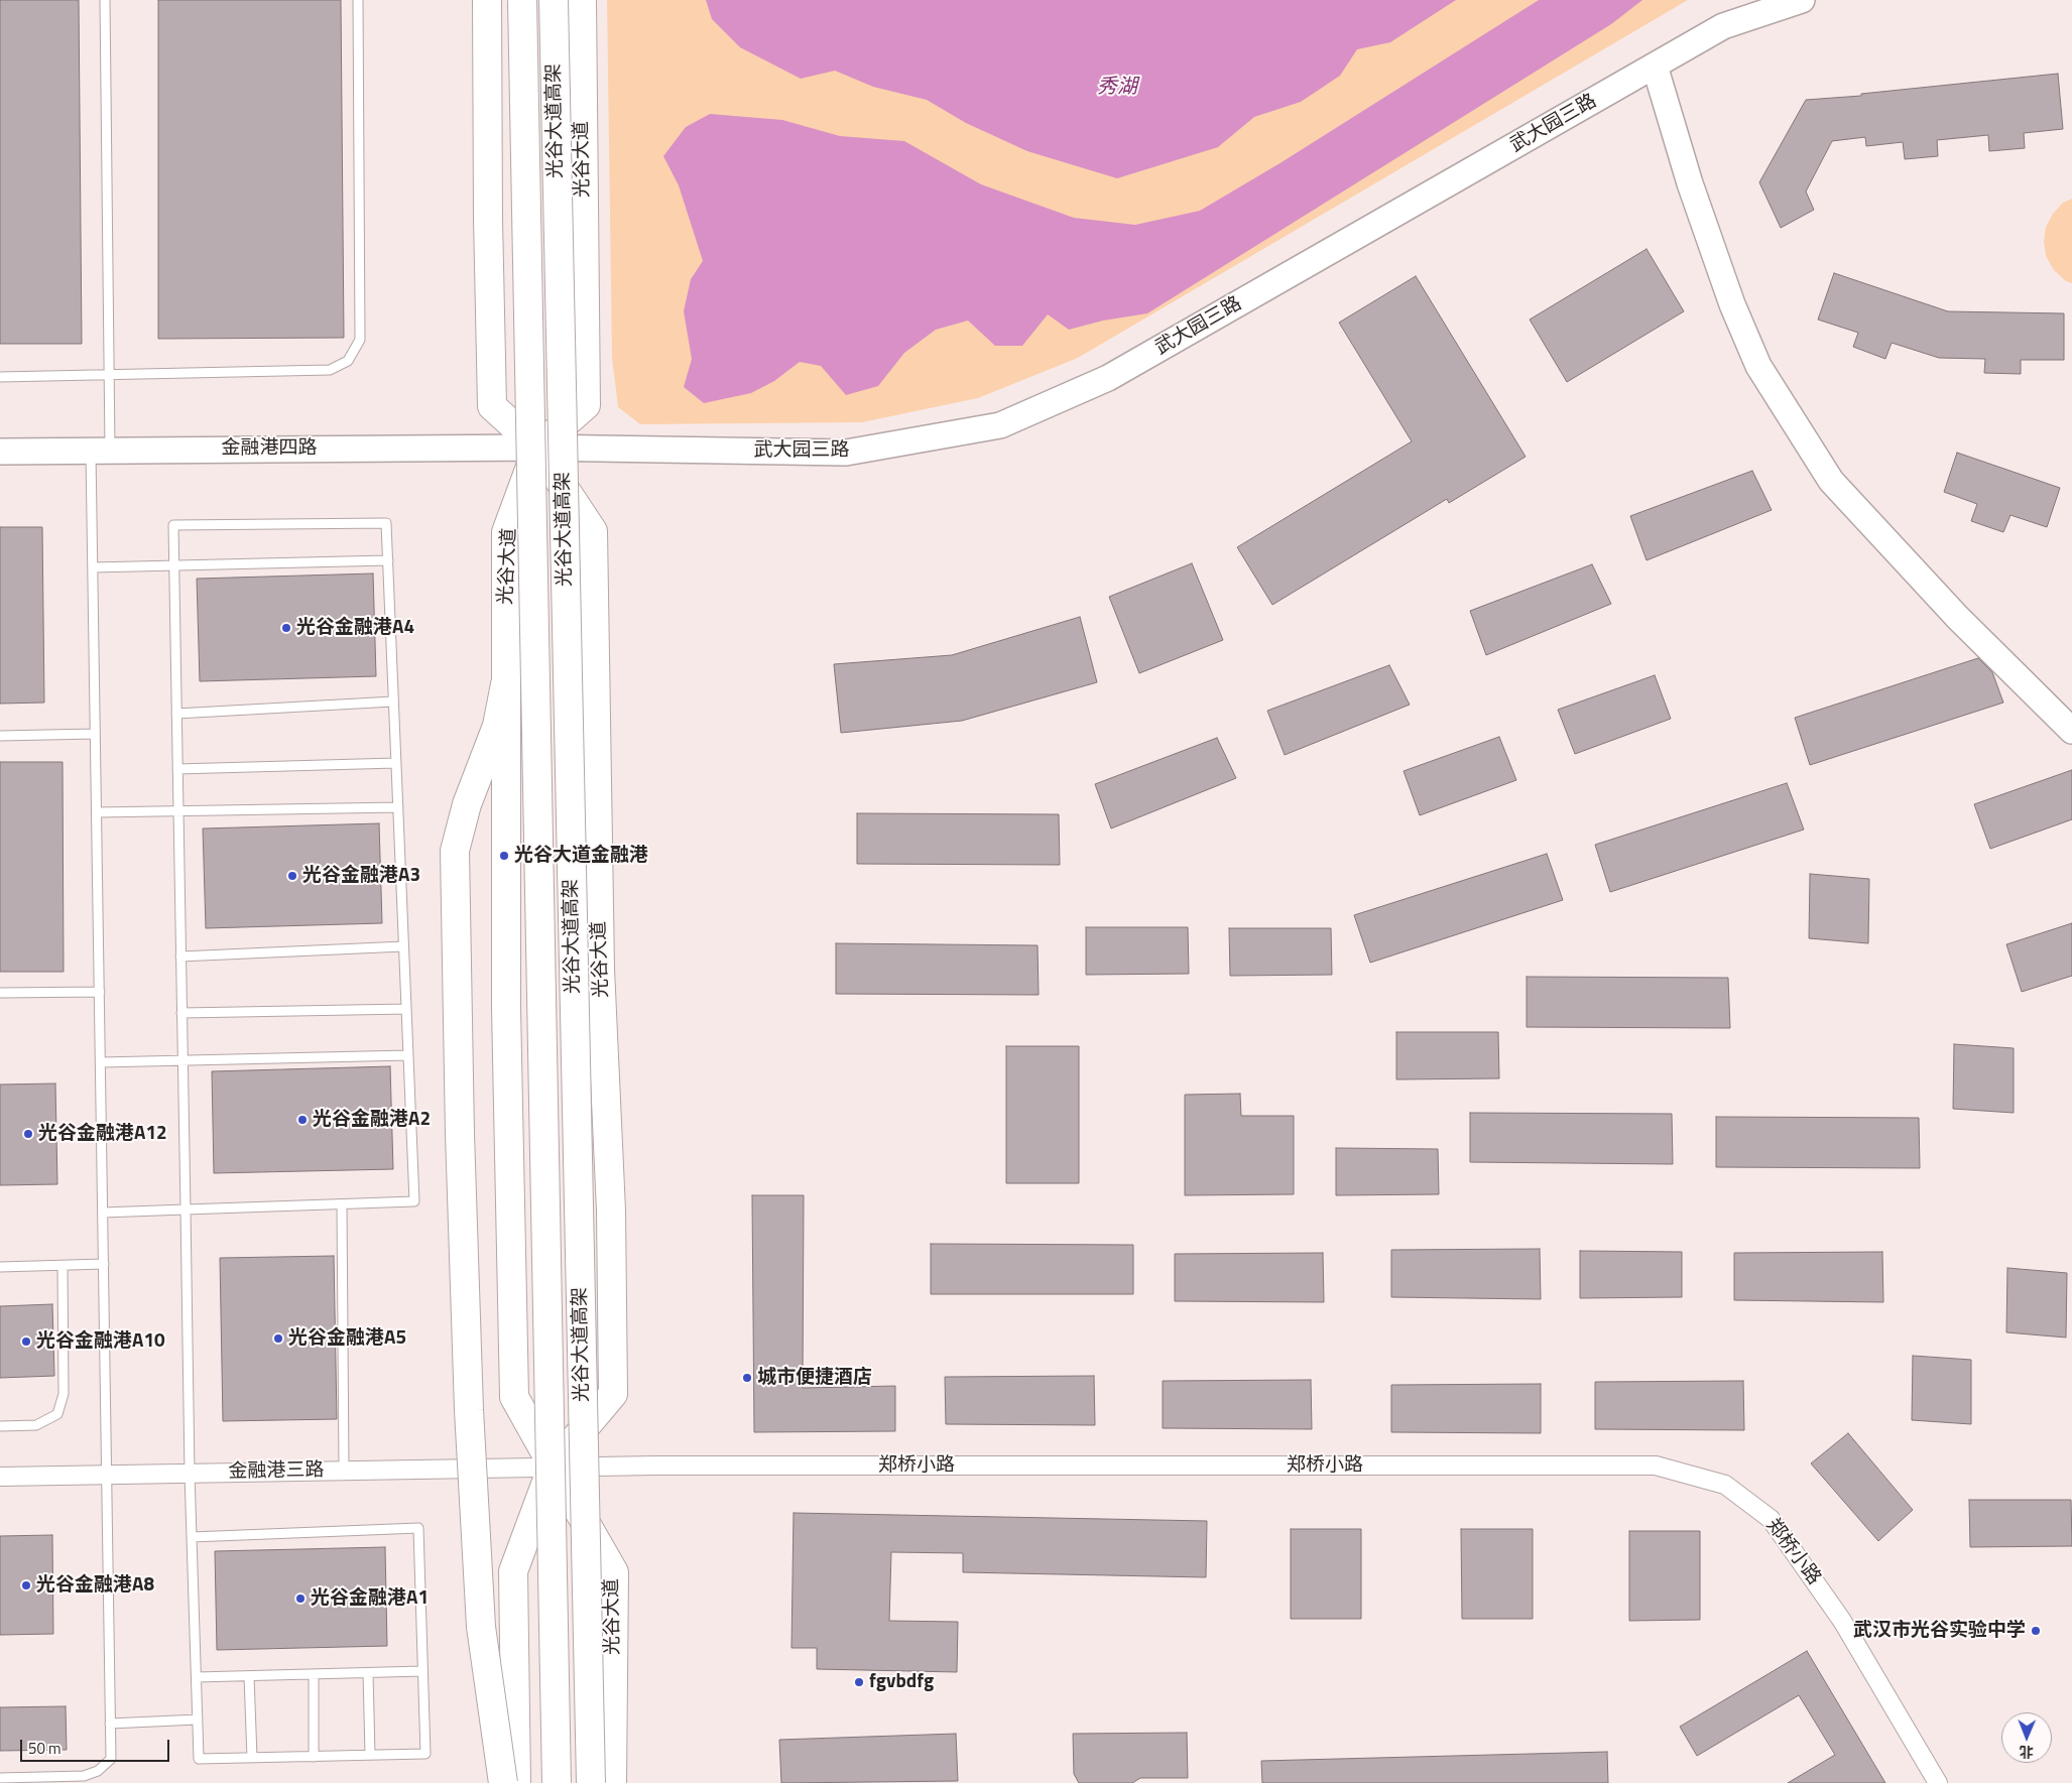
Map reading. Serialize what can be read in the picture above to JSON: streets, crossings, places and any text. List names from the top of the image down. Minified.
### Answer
{"streets":{"main road":["光谷大道高架","光谷大道"],"street":["武大园三路","金融港四路","郑桥小路","金融港三路"]},"crossings":[["武大园三路","光谷大道"],["武大园三路","金融港四路"],["光谷大道","金融港四路"],["光谷大道","郑桥小路"],["光谷大道","金融港三路"],["郑桥小路","金融港三路"]],"water":["秀湖"],"places":["光谷金融港A4","光谷大道金融港","光谷金融港A3","光谷金融港A2","光谷金融港A12","光谷金融港A5","光谷金融港A10","城市便捷酒店","光谷金融港A8","光谷金融港A1","武汉市光谷实验中学","fgvbdfg"],"scale_bar":"50 m","north":"bottom"}
